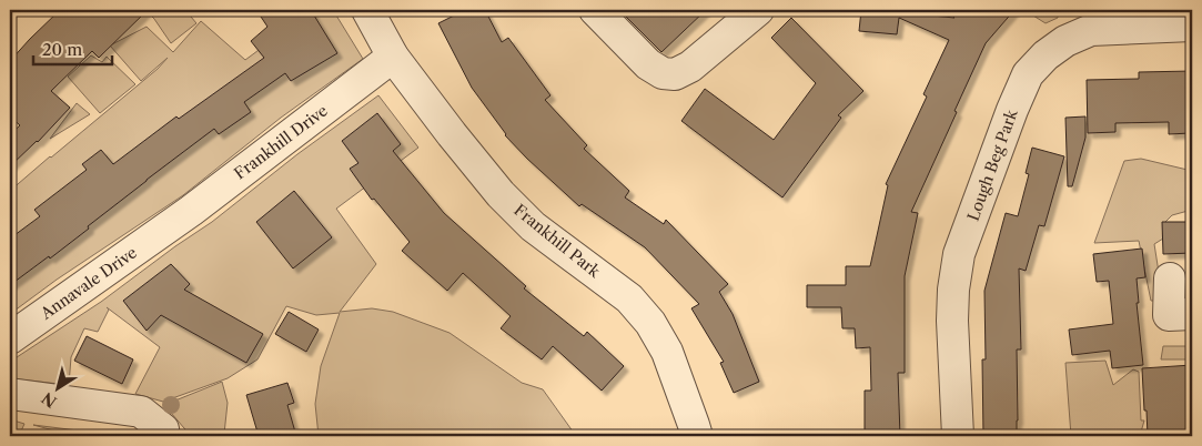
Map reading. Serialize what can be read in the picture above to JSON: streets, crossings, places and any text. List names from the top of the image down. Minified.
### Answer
{"streets":{"street":["Frankhill Drive","Lough Beg Park","Frankhill Park","Annavale Drive"]},"crossings":[["Frankhill Drive","Frankhill Park"],["Frankhill Drive","Annavale Drive"]],"scale_bar":"20 m","north":"bottom left"}
